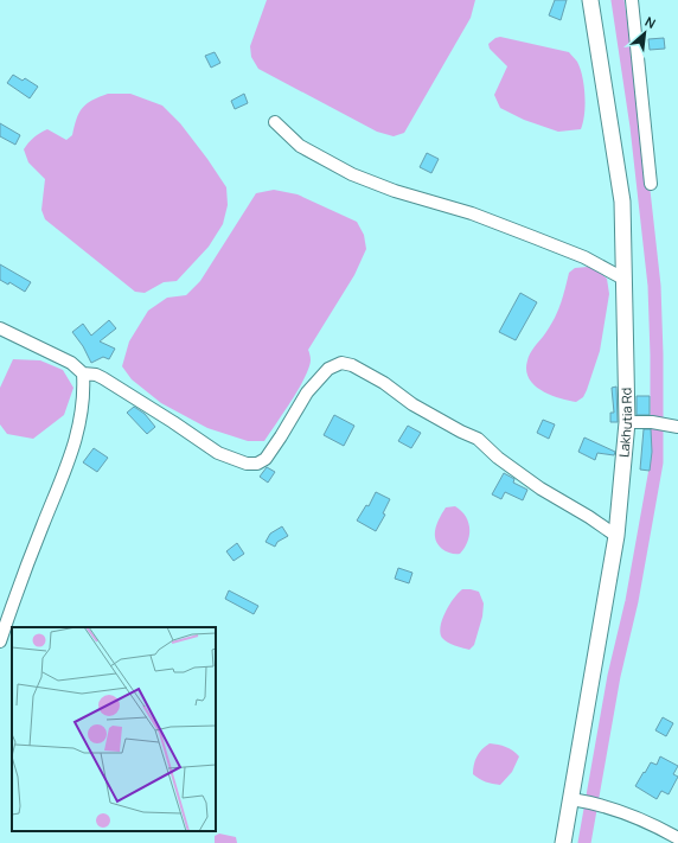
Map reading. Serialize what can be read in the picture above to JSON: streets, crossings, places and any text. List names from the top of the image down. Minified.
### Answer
{"streets":{"street":["Lakhutia Rd"]},"north":"top right"}
